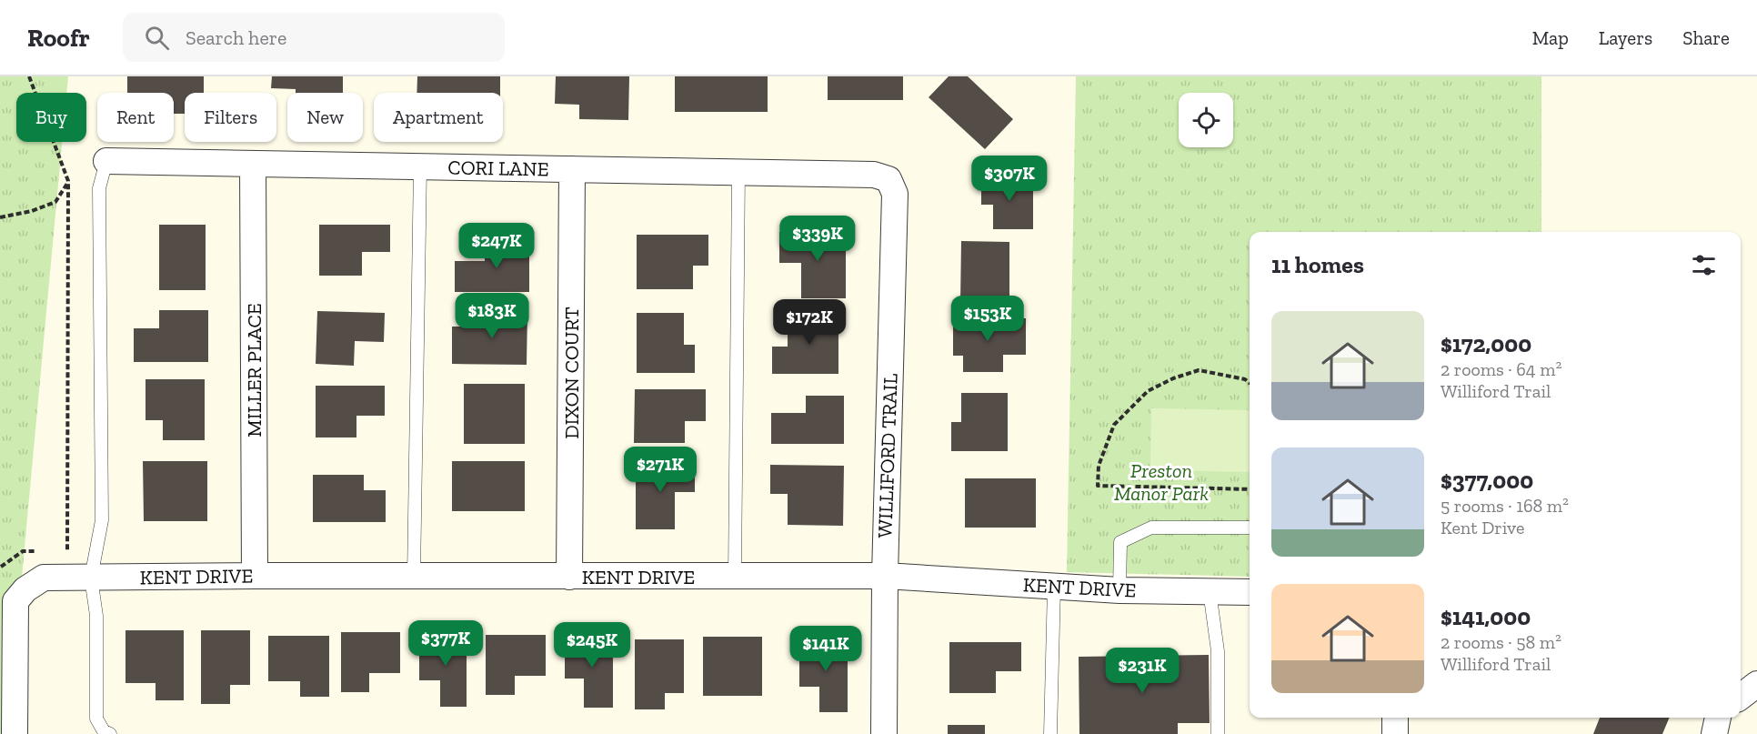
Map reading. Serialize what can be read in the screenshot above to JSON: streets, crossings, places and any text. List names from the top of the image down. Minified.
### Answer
{"streets":{"street":["CORI LANE","MILLER PLACE","DIXON COURT","WILLIFORD TRAIL","KENT DRIVE"]},"crossings":[["CORI LANE","MILLER PLACE"],["CORI LANE","DIXON COURT"],["CORI LANE","WILLIFORD TRAIL"],["MILLER PLACE","KENT DRIVE"],["DIXON COURT","KENT DRIVE"],["WILLIFORD TRAIL","KENT DRIVE"]],"parks":["Preston Manor Park"],"page":{"header":"Roofr","search":"Search here","nav":["Map","Layers","Share"],"chip":["Buy","Rent","Filters","New","Apartment"],"price":["$307K","$339K","$247K","$183K","$153K","$172K","$271K","$377K","$245K","$141K","$231K"],"heading":"11 homes","list":[{"name":"$172,000","note":"2 rooms · 64 m² · Williford Trail"},{"name":"$377,000","note":"5 rooms · 168 m² · Kent Drive"},{"name":"$141,000","note":"2 rooms · 58 m² · Williford Trail"}]}}
